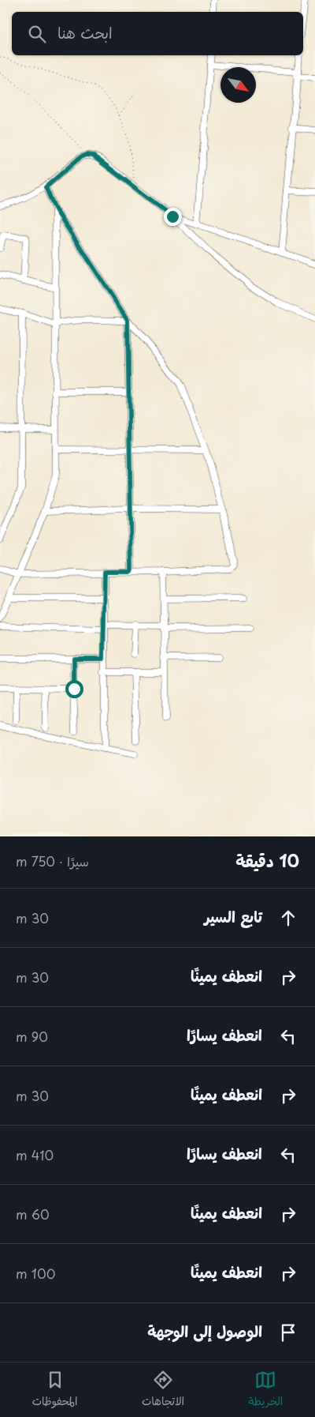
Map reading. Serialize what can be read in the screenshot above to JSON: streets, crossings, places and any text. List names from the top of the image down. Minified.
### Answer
{"north":"bottom right","page":{"search":"ابحث هنا","heading":["10 دقيقة","سيرًا · 750 m"],"list":[["تابع السير","30 m"],["انعطف يمينًا","30 m"],["انعطف يسارًا","90 m"],["انعطف يمينًا","30 m"],["انعطف يسارًا","410 m"],["انعطف يمينًا","60 m"],["انعطف يمينًا","100 m"],"الوصول إلى الوجهة"],"nav":["الخريطة","الاتجاهات","المحفوظات"]}}
